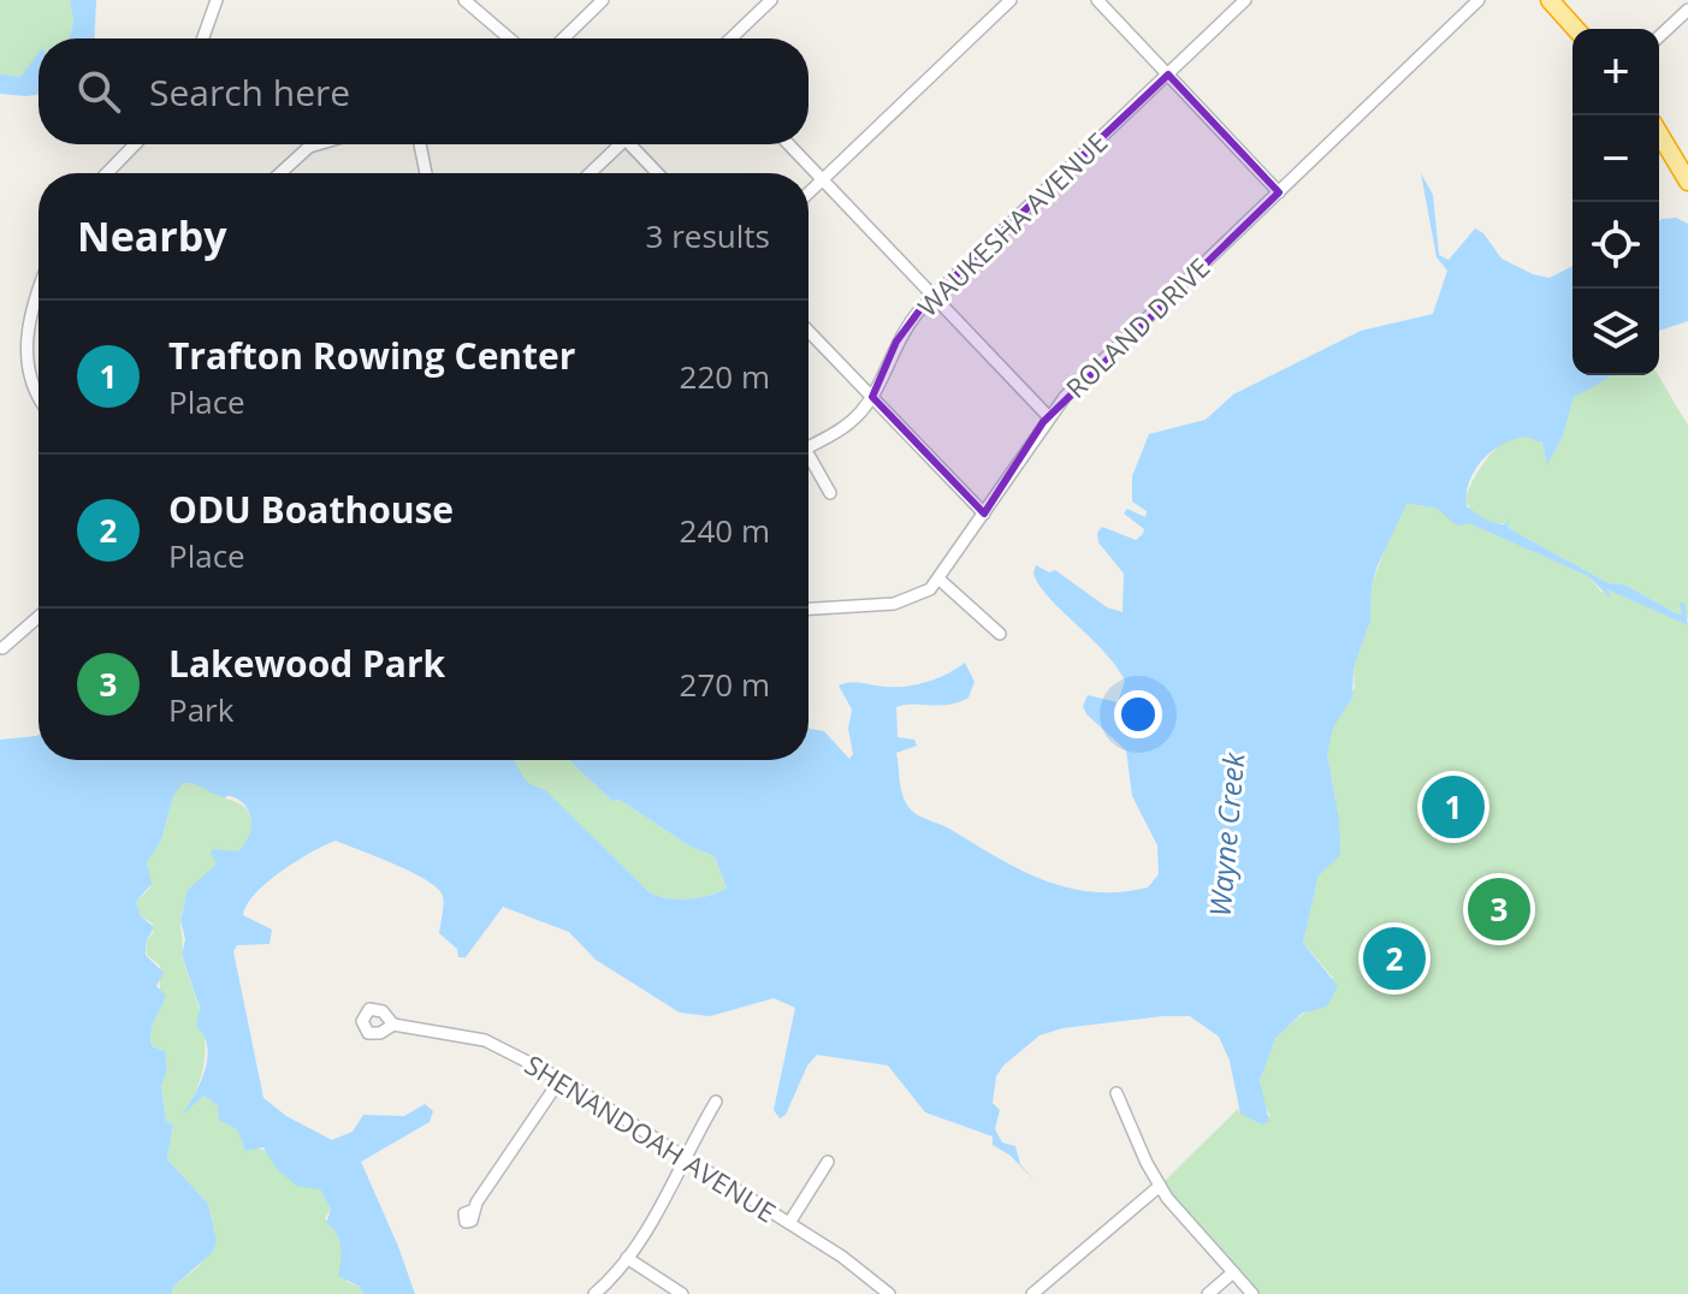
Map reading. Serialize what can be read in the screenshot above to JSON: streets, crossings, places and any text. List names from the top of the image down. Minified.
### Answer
{"streets":{"street":["WAUKESHA AVENUE","ROLAND DRIVE","SHENANDOAH AVENUE"]},"water":["Wayne Creek"],"page":{"map_buttons":["+","−"],"search":"Search here","heading":["Nearby","3 results"],"list":[{"mark":"1","name":"Trafton Rowing Center","note":"Place","value":"220 m"},{"mark":"2","name":"ODU Boathouse","note":"Place","value":"240 m"},{"mark":"3","name":"Lakewood Park","note":"Park","value":"270 m"}],"pins":["1","3","2"]}}
